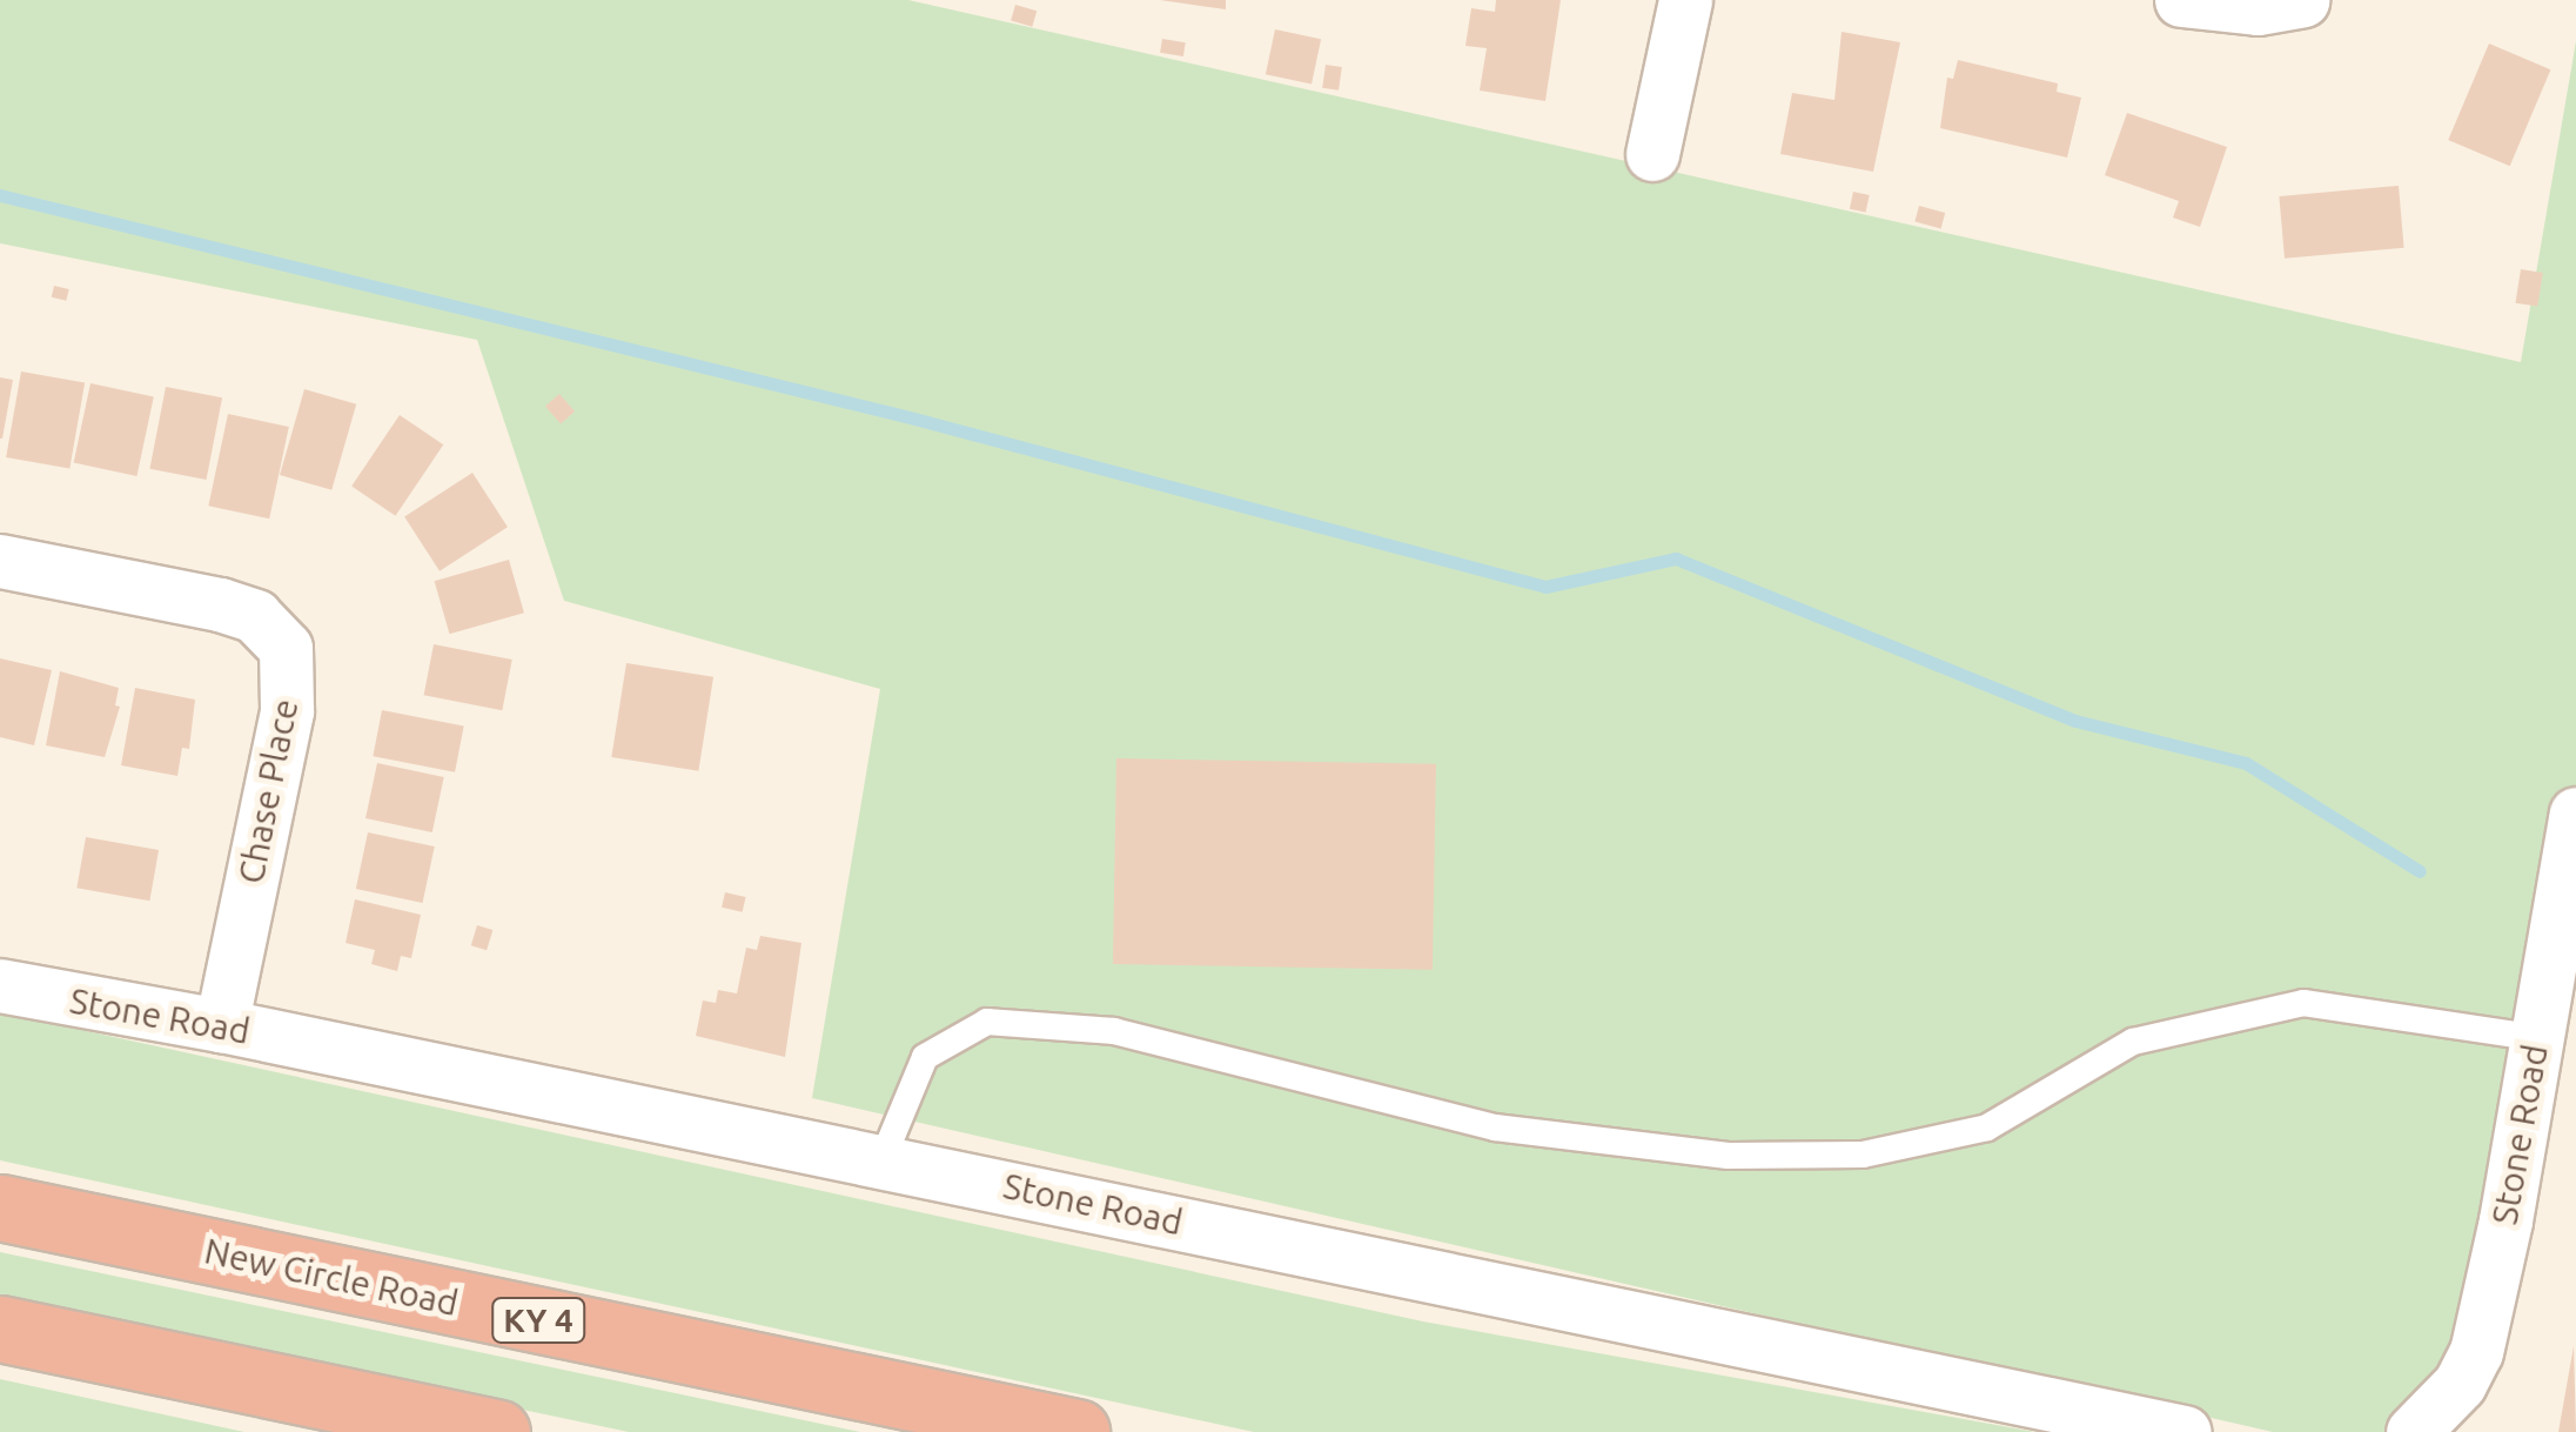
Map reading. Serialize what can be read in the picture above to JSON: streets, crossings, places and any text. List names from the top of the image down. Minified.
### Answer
{"streets":{"highway":["New Circle Road","KY 4"],"street":["Chase Place","Stone Road"]},"crossings":[["Chase Place","Stone Road"]]}
